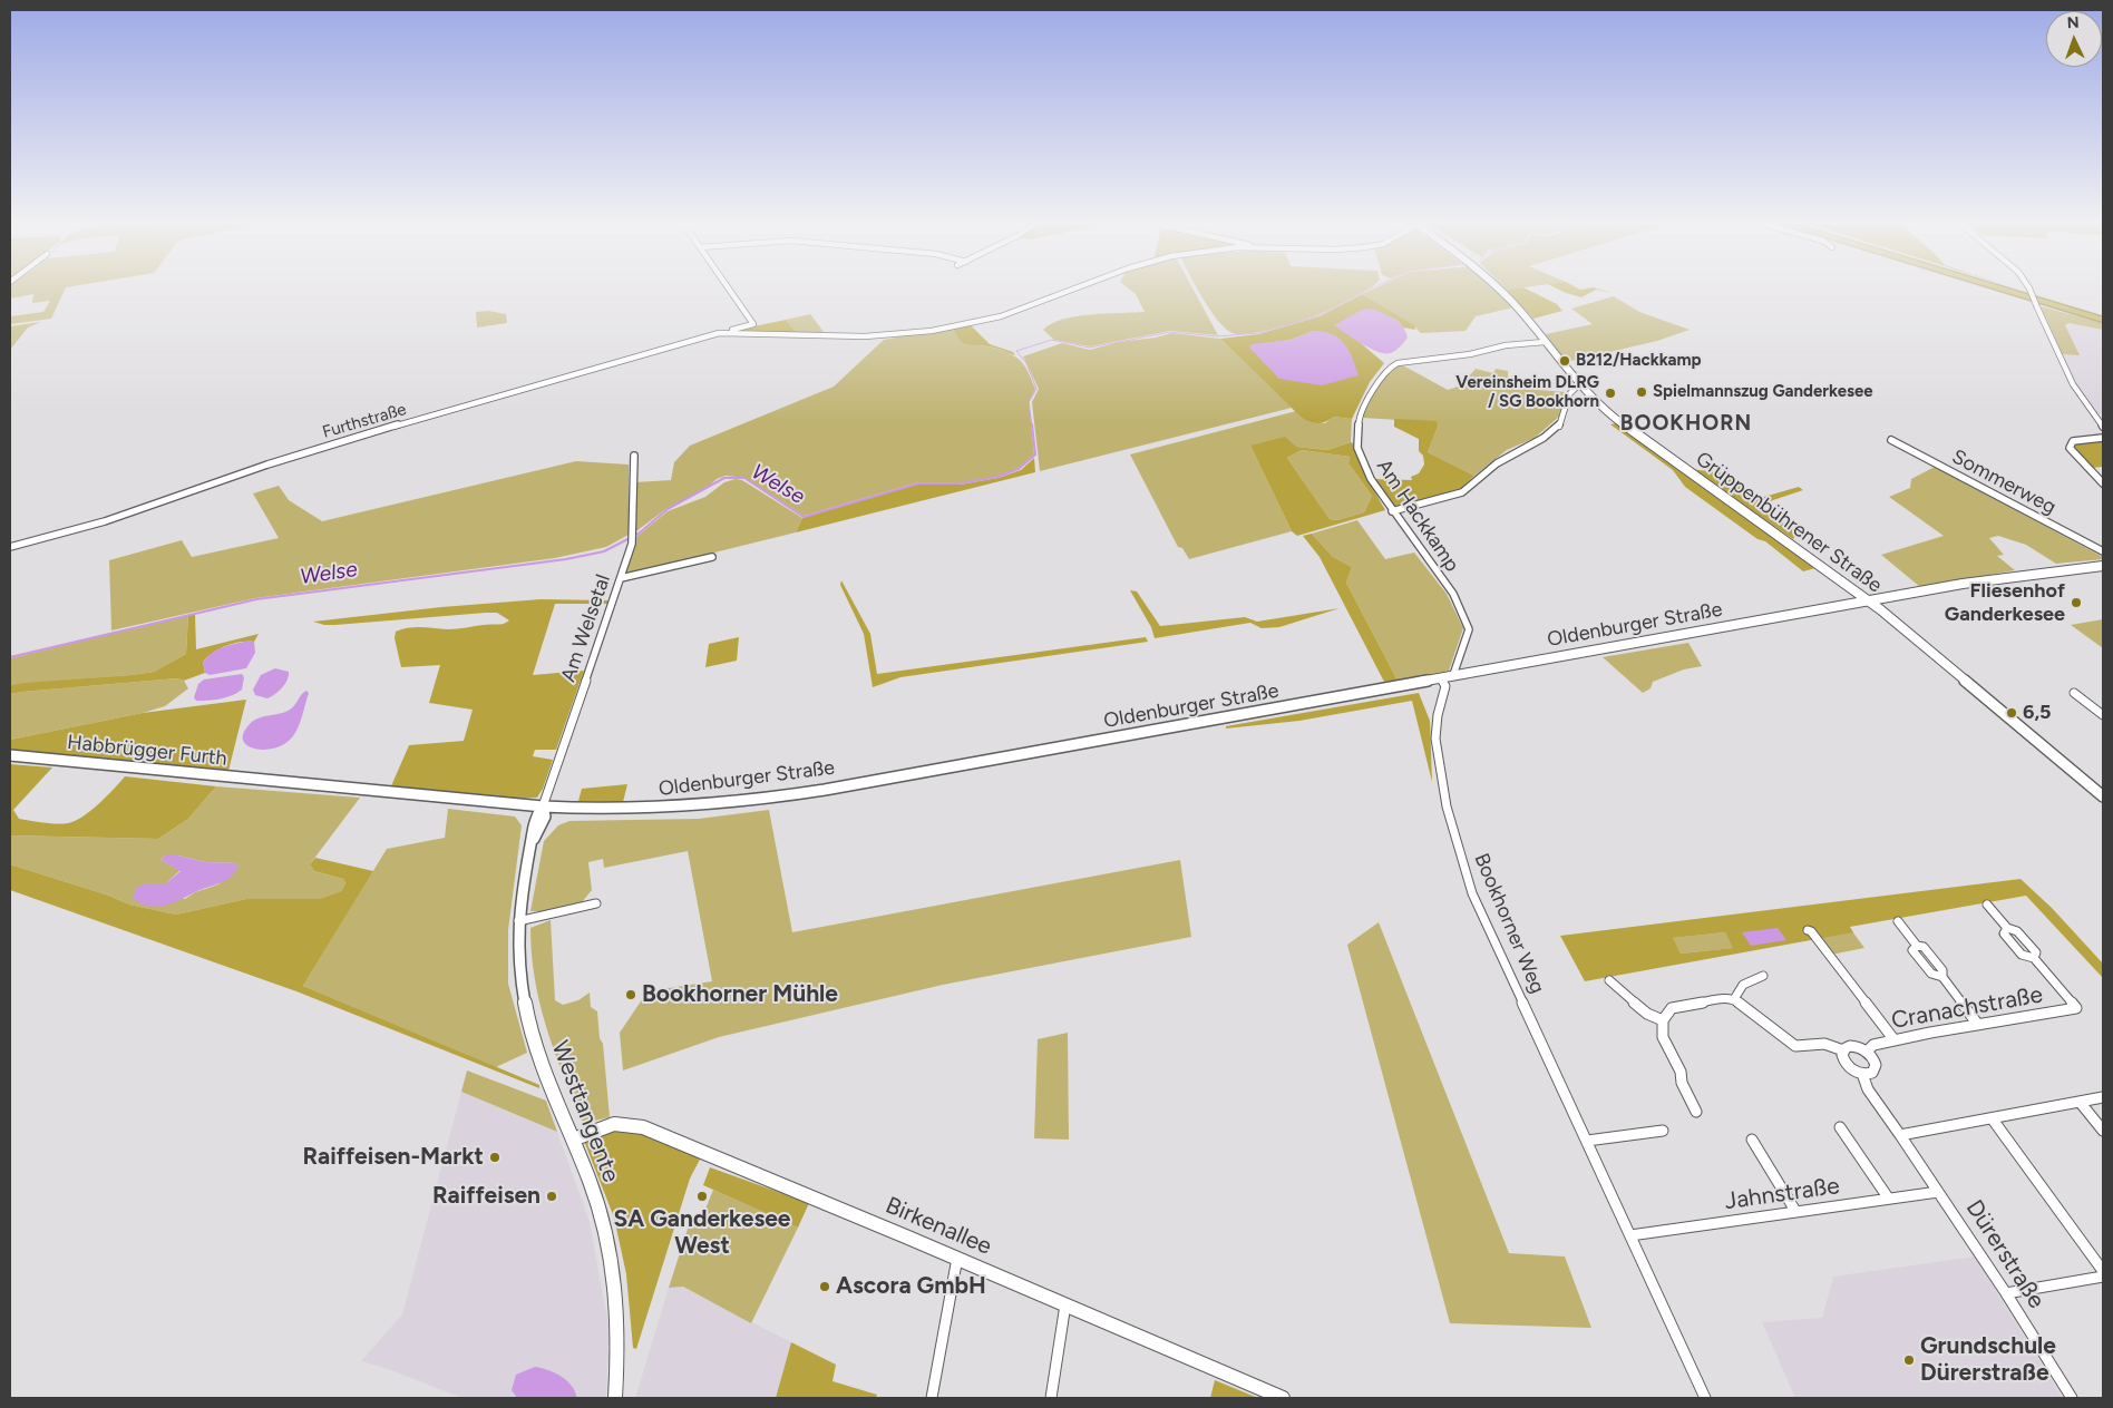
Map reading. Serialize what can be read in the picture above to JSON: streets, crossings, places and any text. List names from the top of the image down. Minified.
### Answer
{"streets":{"street":["Furthstraße","Sommerweg","Am Hackkamp","Grüppenbührener Straße","Oldenburger Straße","Am Welsetal","Habbrügger Furth","Bookhorner Weg","Cranachstraße","Westtangente","Jahnstraße","Birkenallee","Dürerstraße"]},"crossings":[["Am Hackkamp","Grüppenbührener Straße"],["Am Hackkamp","Oldenburger Straße"],["Grüppenbührener Straße","Oldenburger Straße"],["Oldenburger Straße","Am Welsetal"],["Oldenburger Straße","Habbrügger Furth"],["Oldenburger Straße","Bookhorner Weg"],["Oldenburger Straße","Westtangente"],["Am Welsetal","Westtangente"],["Bookhorner Weg","Jahnstraße"],["Cranachstraße","Dürerstraße"],["Westtangente","Birkenallee"],["Jahnstraße","Dürerstraße"]],"districts":["BOOKHORN"],"water":["Welse"],"places":["B212/Hackkamp","Spielmannszug Ganderkesee","Vereinsheim DLRG / SG Bookhorn","Fliesenhof Ganderkesee","6,5","Bookhorner Mühle","Raiffeisen-Markt","Raiffeisen","SA Ganderkesee West","Ascora GmbH","Grundschule Dürerstraße"],"north":"top"}
